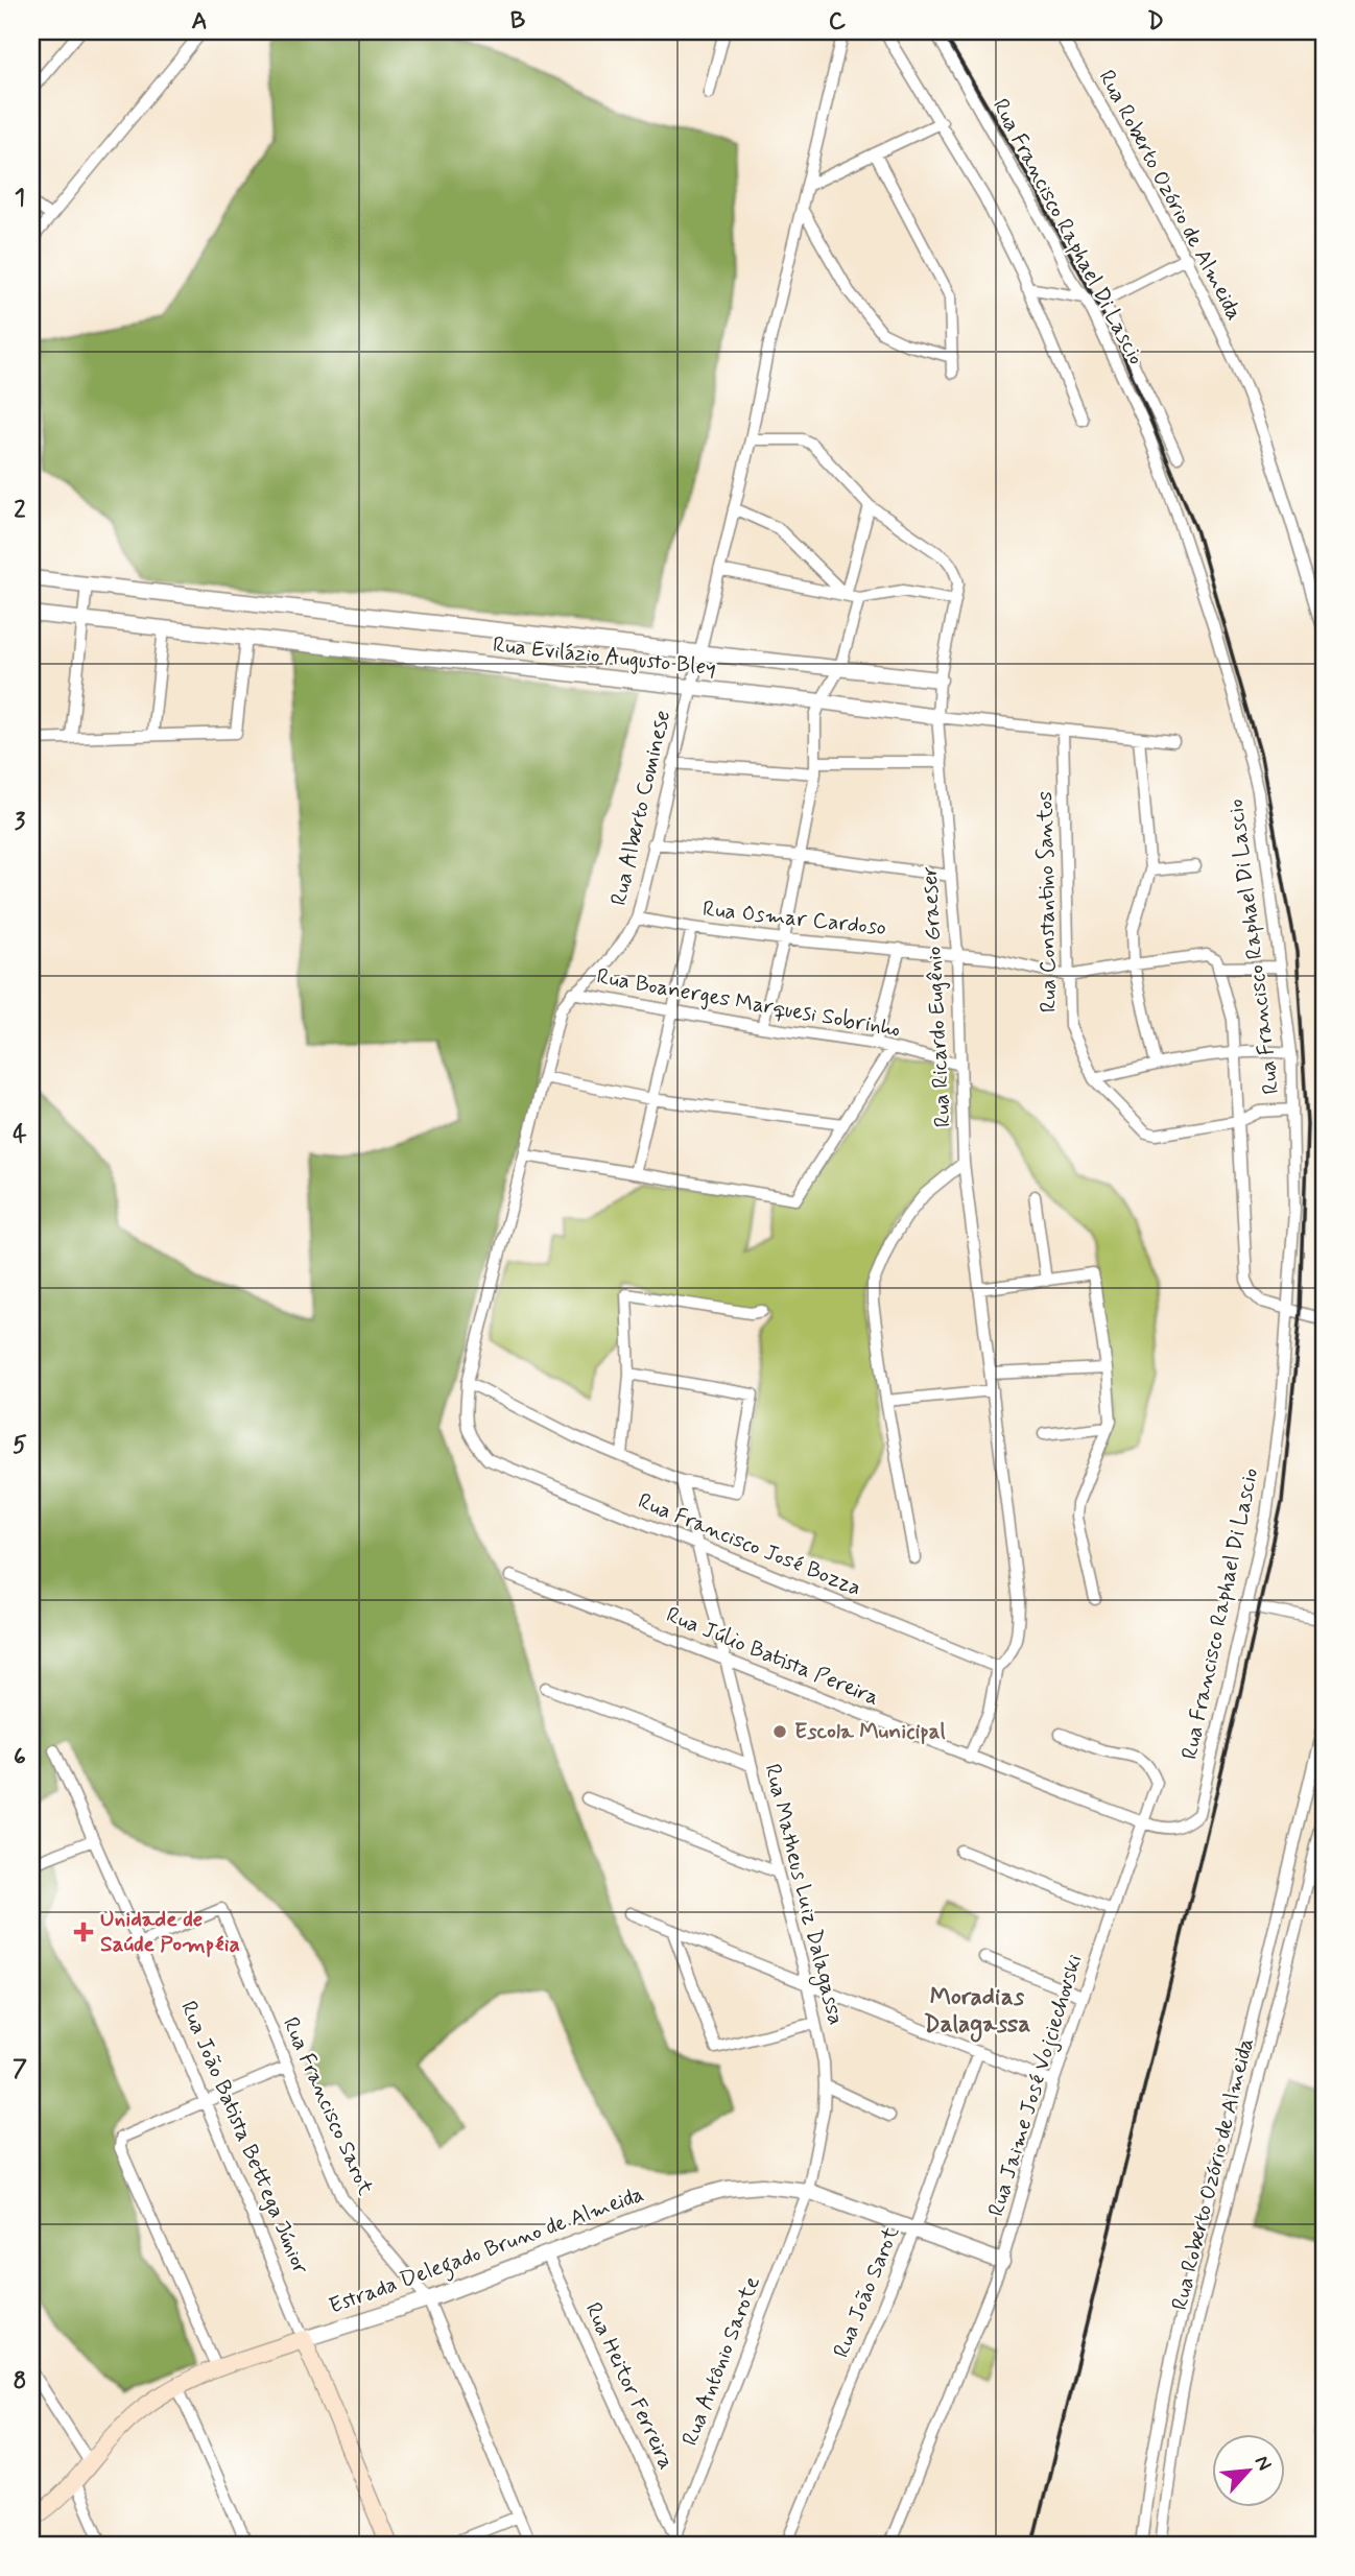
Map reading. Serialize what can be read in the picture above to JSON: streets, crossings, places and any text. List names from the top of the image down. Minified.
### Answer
{"streets":{"main road":["Rua João Batista Bettega Júnior","Estrada Delegado Bruno de Almeida"],"street":["Rua Roberto Ozório de Almeida","Rua Francisco Raphael Di Lascio","Rua Evilázio Augusto Bley","Rua Alberto Cominese","Rua Constantino Santos","Rua Osmar Cardoso","Rua Ricardo Eugênio Graeser","Rua Boanerges Marquesi Sobrinho","Rua Francisco José Bozza","Rua Júlio Batista Pereira","Rua Matheus Luiz Dalagassa","Rua Jaime José Vojciechovski","Rua Francisco Sarot","Rua João Sarot","Rua Antônio Sarote","Rua Heitor Ferreira"]},"crossings":[["Rua Francisco Raphael Di Lascio","Rua Júlio Batista Pereira"],["Rua Francisco Raphael Di Lascio","Rua Jaime José Vojciechovski"],["Rua Evilázio Augusto Bley","Rua Alberto Cominese"],["Rua Evilázio Augusto Bley","Rua Constantino Santos"],["Rua Evilázio Augusto Bley","Rua Ricardo Eugênio Graeser"],["Rua Alberto Cominese","Rua Osmar Cardoso"],["Rua Alberto Cominese","Rua Ricardo Eugênio Graeser"],["Rua Alberto Cominese","Rua Boanerges Marquesi Sobrinho"],["Rua Alberto Cominese","Rua Francisco José Bozza"],["Rua Constantino Santos","Rua Osmar Cardoso"],["Rua Osmar Cardoso","Rua Ricardo Eugênio Graeser"],["Rua Ricardo Eugênio Graeser","Rua Boanerges Marquesi Sobrinho"],["Rua Ricardo Eugênio Graeser","Rua Francisco José Bozza"],["Rua Francisco José Bozza","Rua Matheus Luiz Dalagassa"],["Rua Júlio Batista Pereira","Rua Matheus Luiz Dalagassa"],["Rua Júlio Batista Pereira","Rua Jaime José Vojciechovski"],["Rua Matheus Luiz Dalagassa","Estrada Delegado Bruno de Almeida"],["Rua Matheus Luiz Dalagassa","Rua Antônio Sarote"],["Rua Jaime José Vojciechovski","Estrada Delegado Bruno de Almeida"],["Rua Francisco Sarot","Rua João Batista Bettega Júnior"],["Rua Francisco Sarot","Estrada Delegado Bruno de Almeida"],["Rua João Batista Bettega Júnior","Estrada Delegado Bruno de Almeida"],["Estrada Delegado Bruno de Almeida","Rua João Sarot"],["Estrada Delegado Bruno de Almeida","Rua Antônio Sarote"],["Estrada Delegado Bruno de Almeida","Rua Heitor Ferreira"],["Rua Antônio Sarote","Rua Heitor Ferreira"]],"districts":["Moradias Dalagassa"],"places":{"other":["Escola Municipal"],"health":["Unidade de Saúde Pompéia"]},"north":"top right","grid":{"columns":["A","B","C","D"],"rows":["1","2","3","4","5","6","7","8"]}}
